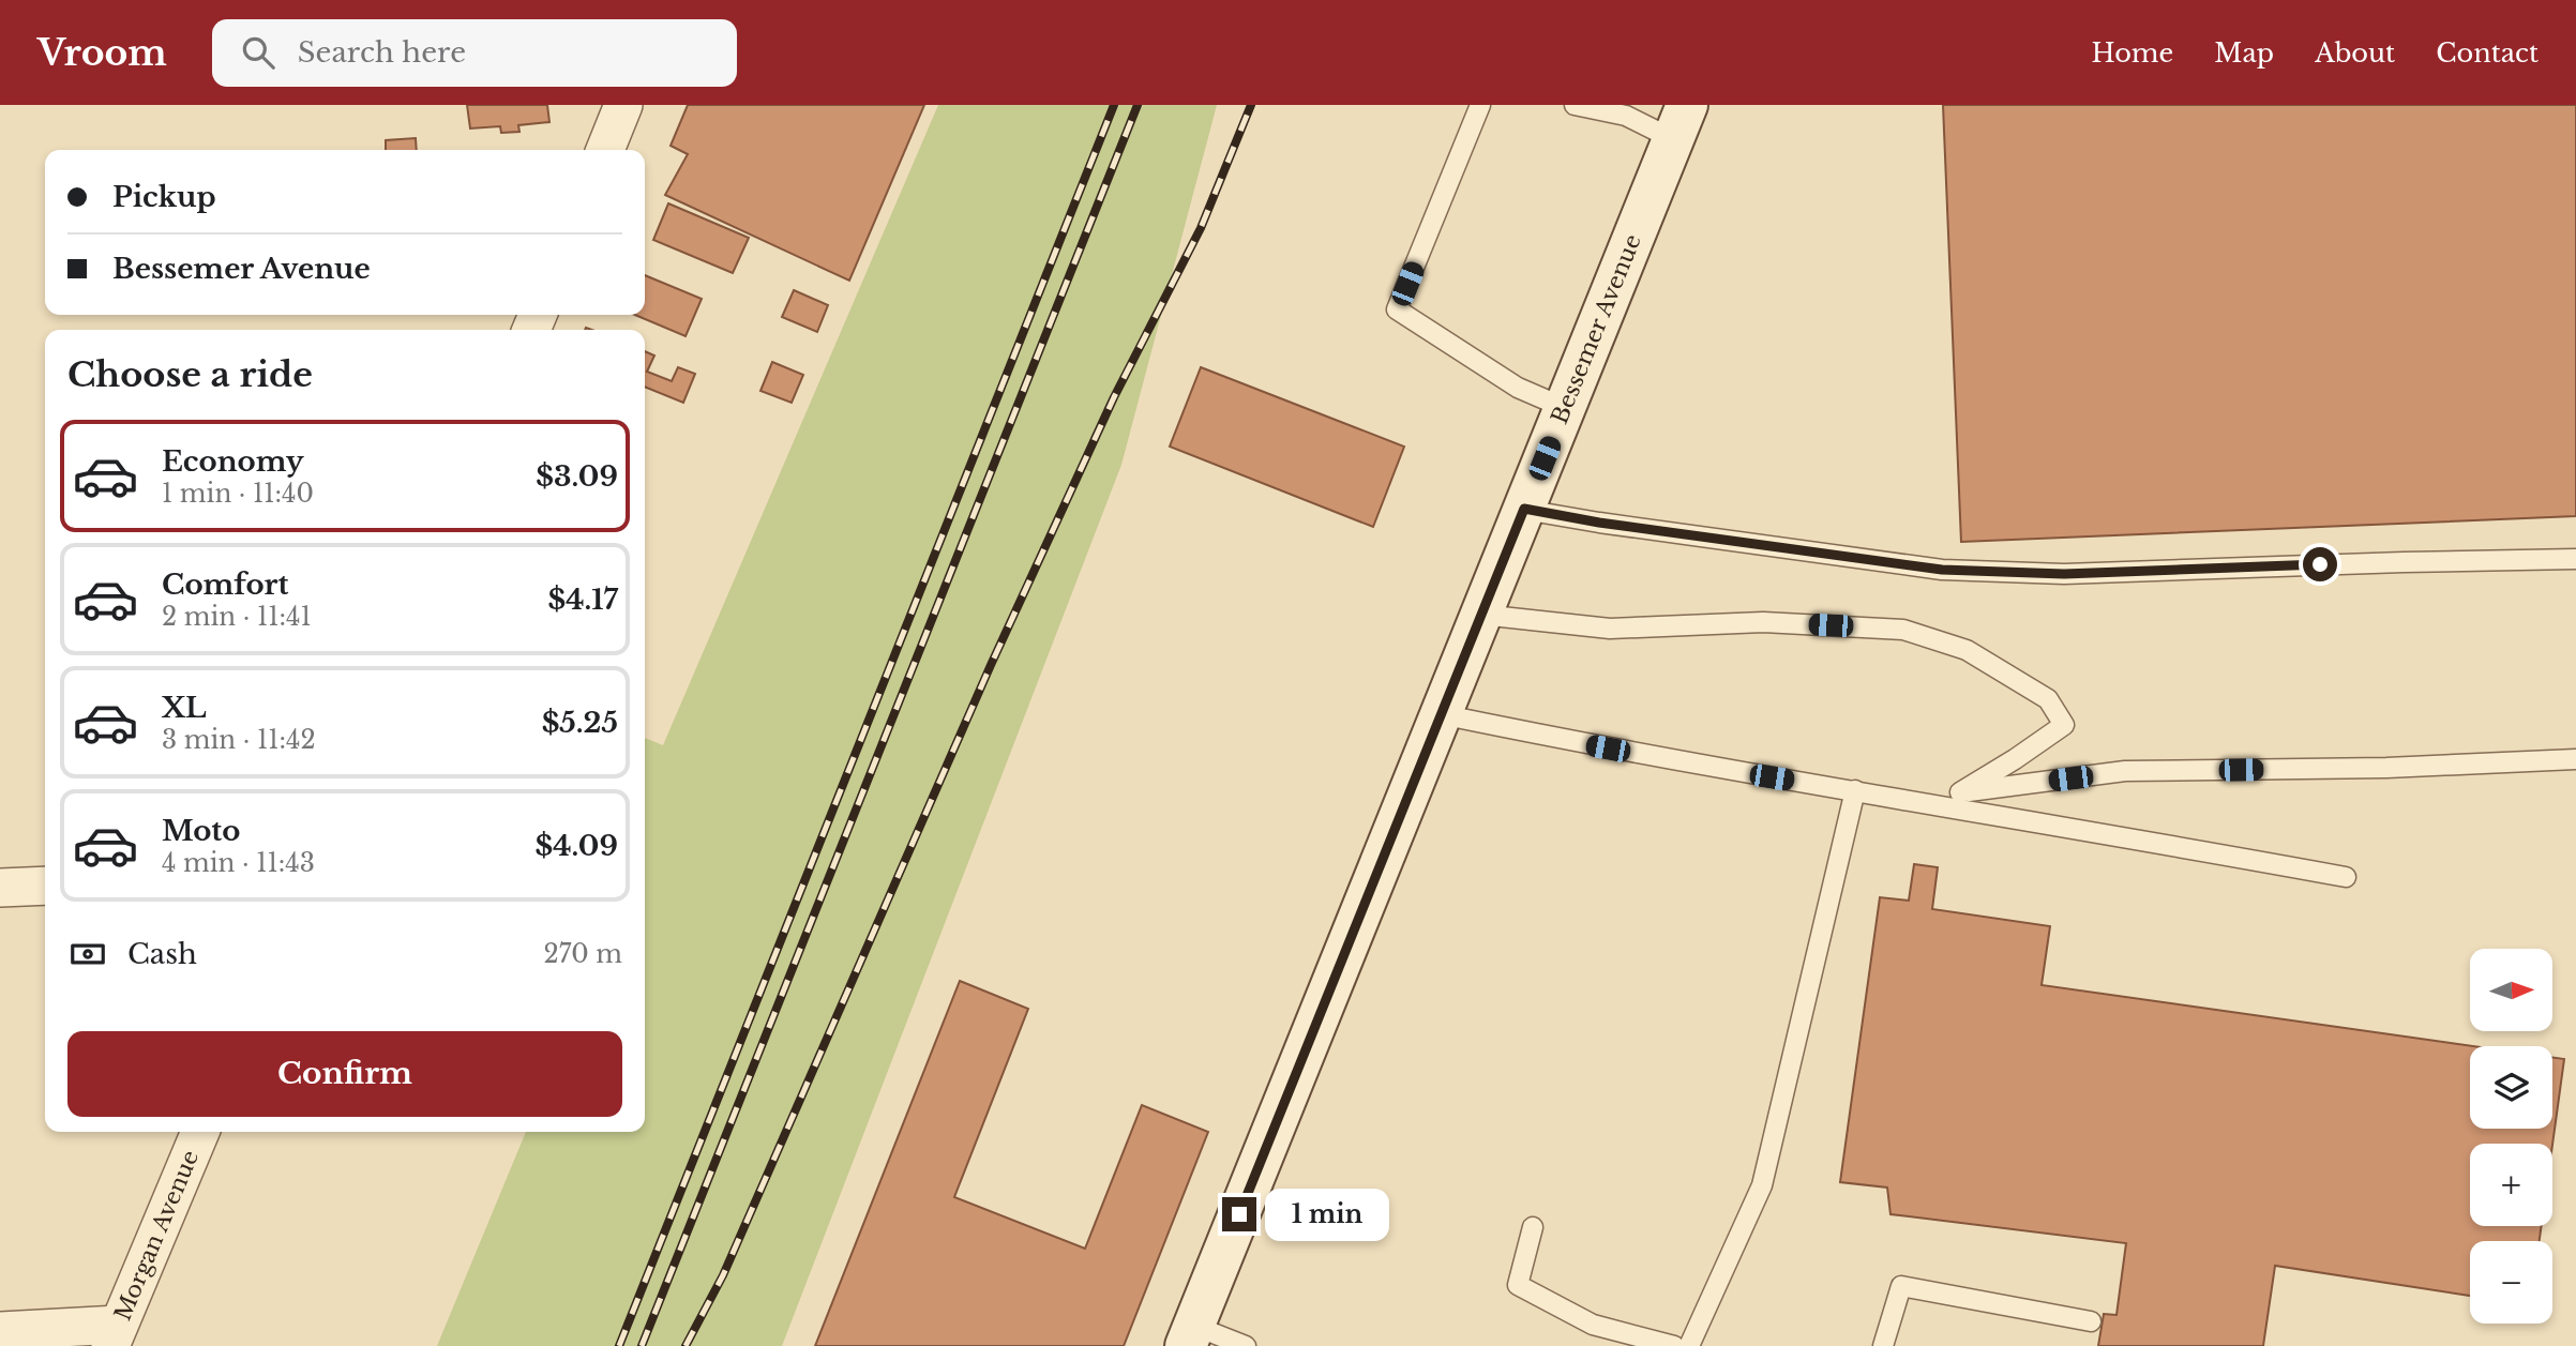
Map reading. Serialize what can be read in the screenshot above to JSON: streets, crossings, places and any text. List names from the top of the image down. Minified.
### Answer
{"streets":{"street":["Bessemer Avenue","Morgan Avenue"]},"north":"right","page":{"header":"Vroom","search":"Search here","nav":["Home","Map","About","Contact"],"banner":["Pickup","Bessemer Avenue"],"heading":"Choose a ride","list":[{"name":"Economy","note":"1 min · 11:40","value":"$3.09"},{"name":"Comfort","note":"2 min · 11:41","value":"$4.17"},{"name":"XL","note":"3 min · 11:42","value":"$5.25"},{"name":"Moto","note":"4 min · 11:43","value":"$4.09"}],"pay":["Cash","270 m"],"map_buttons":["+","−"],"buttons":"Confirm","bubble":"1 min"}}
